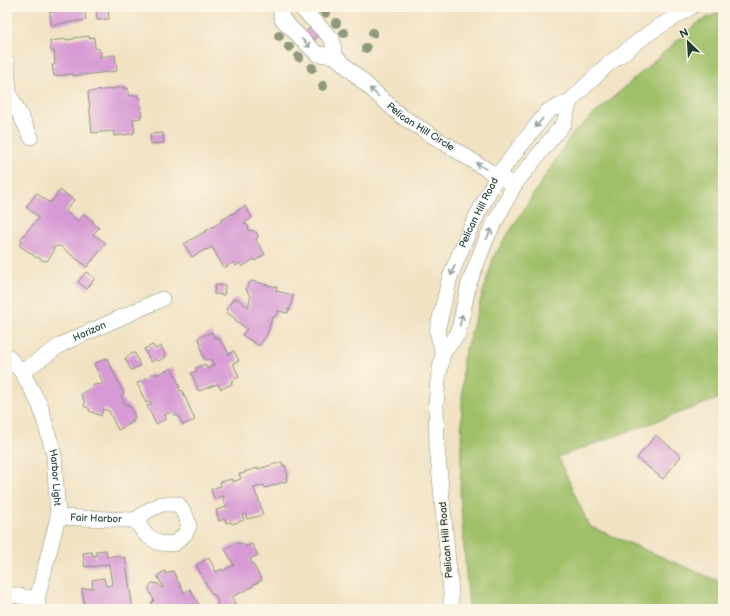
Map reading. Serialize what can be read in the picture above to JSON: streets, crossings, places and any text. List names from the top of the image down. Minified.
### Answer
{"streets":{"street":["Pelican Hill Circle","Pelican Hill Road","Horizon","Harbor Light","Fair Harbor"]},"crossings":[["Pelican Hill Circle","Pelican Hill Road"],["Horizon","Harbor Light"],["Harbor Light","Fair Harbor"]],"one_way":["Pelican Hill Circle"],"north":"top left"}
